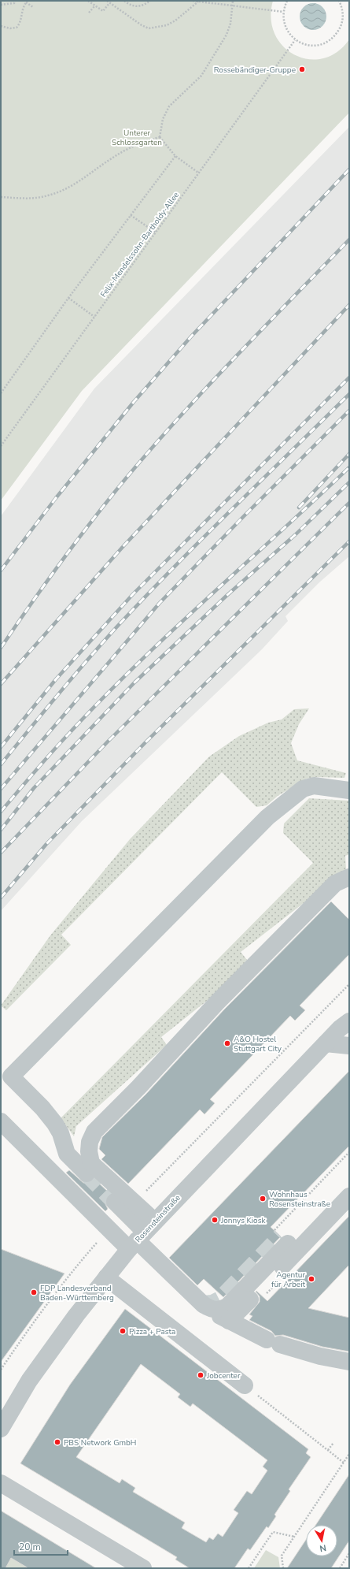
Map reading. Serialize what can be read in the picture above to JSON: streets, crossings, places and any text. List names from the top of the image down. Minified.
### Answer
{"streets":{"street":["Rosensteinstraße"],"path":["Felix-Mendelssohn-Bartholdy-Allee"]},"parks":["Unterer Schlossgarten"],"places":["Rossebändiger-Gruppe","A&O Hostel Stuttgart City","Wohnhaus Rosensteinstraße","Jonnys Kiosk","Agentur für Arbeit","FDP Landesverband Baden-Württemberg","Pizza + Pasta","Jobcenter","PBS Network GmbH"],"scale_bar":"20 m","north":"bottom"}
